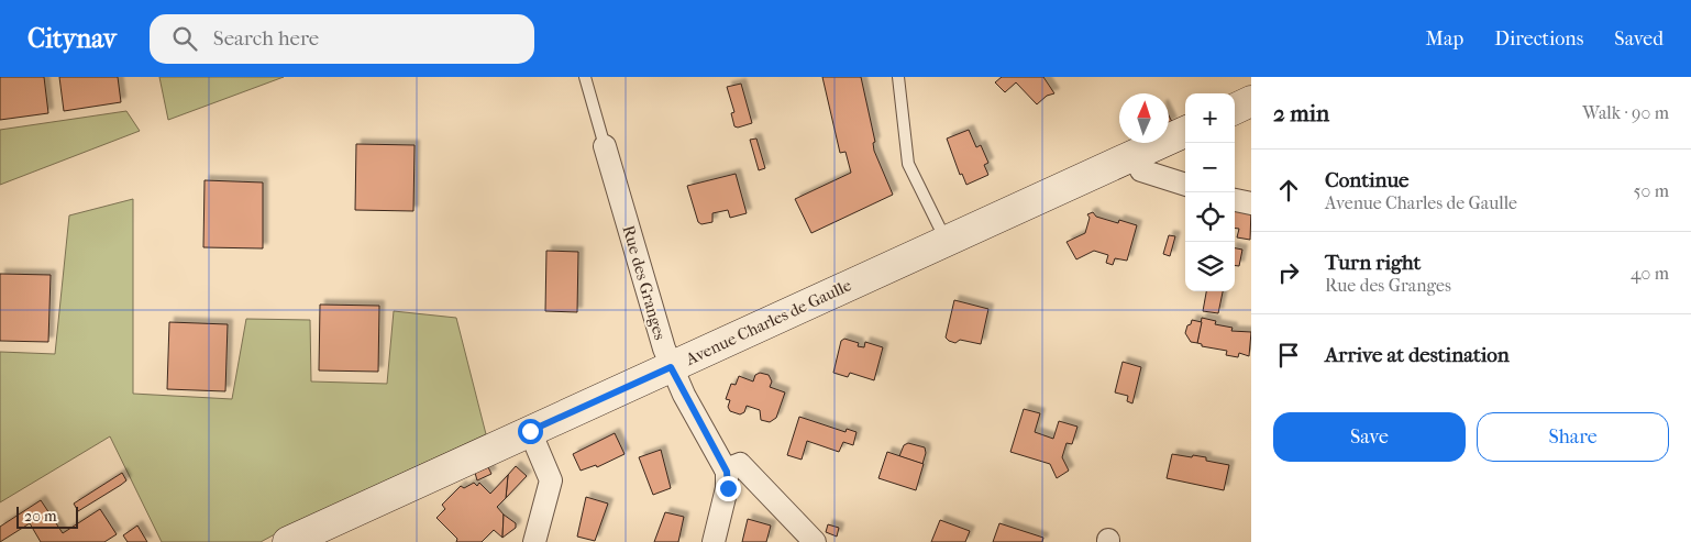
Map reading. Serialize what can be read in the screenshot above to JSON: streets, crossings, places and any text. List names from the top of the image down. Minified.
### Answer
{"streets":{"main road":["Avenue Charles de Gaulle"],"street":["Rue des Granges"]},"crossings":[["Rue des Granges","Avenue Charles de Gaulle"]],"scale_bar":"20 m","north":"top","page":{"header":"Citynav","search":"Search here","nav":["Map","Directions","Saved"],"heading":["2 min","Walk · 90 m"],"map_buttons":["+","−"],"list":[["Continue","Avenue Charles de Gaulle","50 m"],["Turn right","Rue des Granges","40 m"],"Arrive at destination"],"buttons":["Save","Share"],"scale":"20 m"}}
